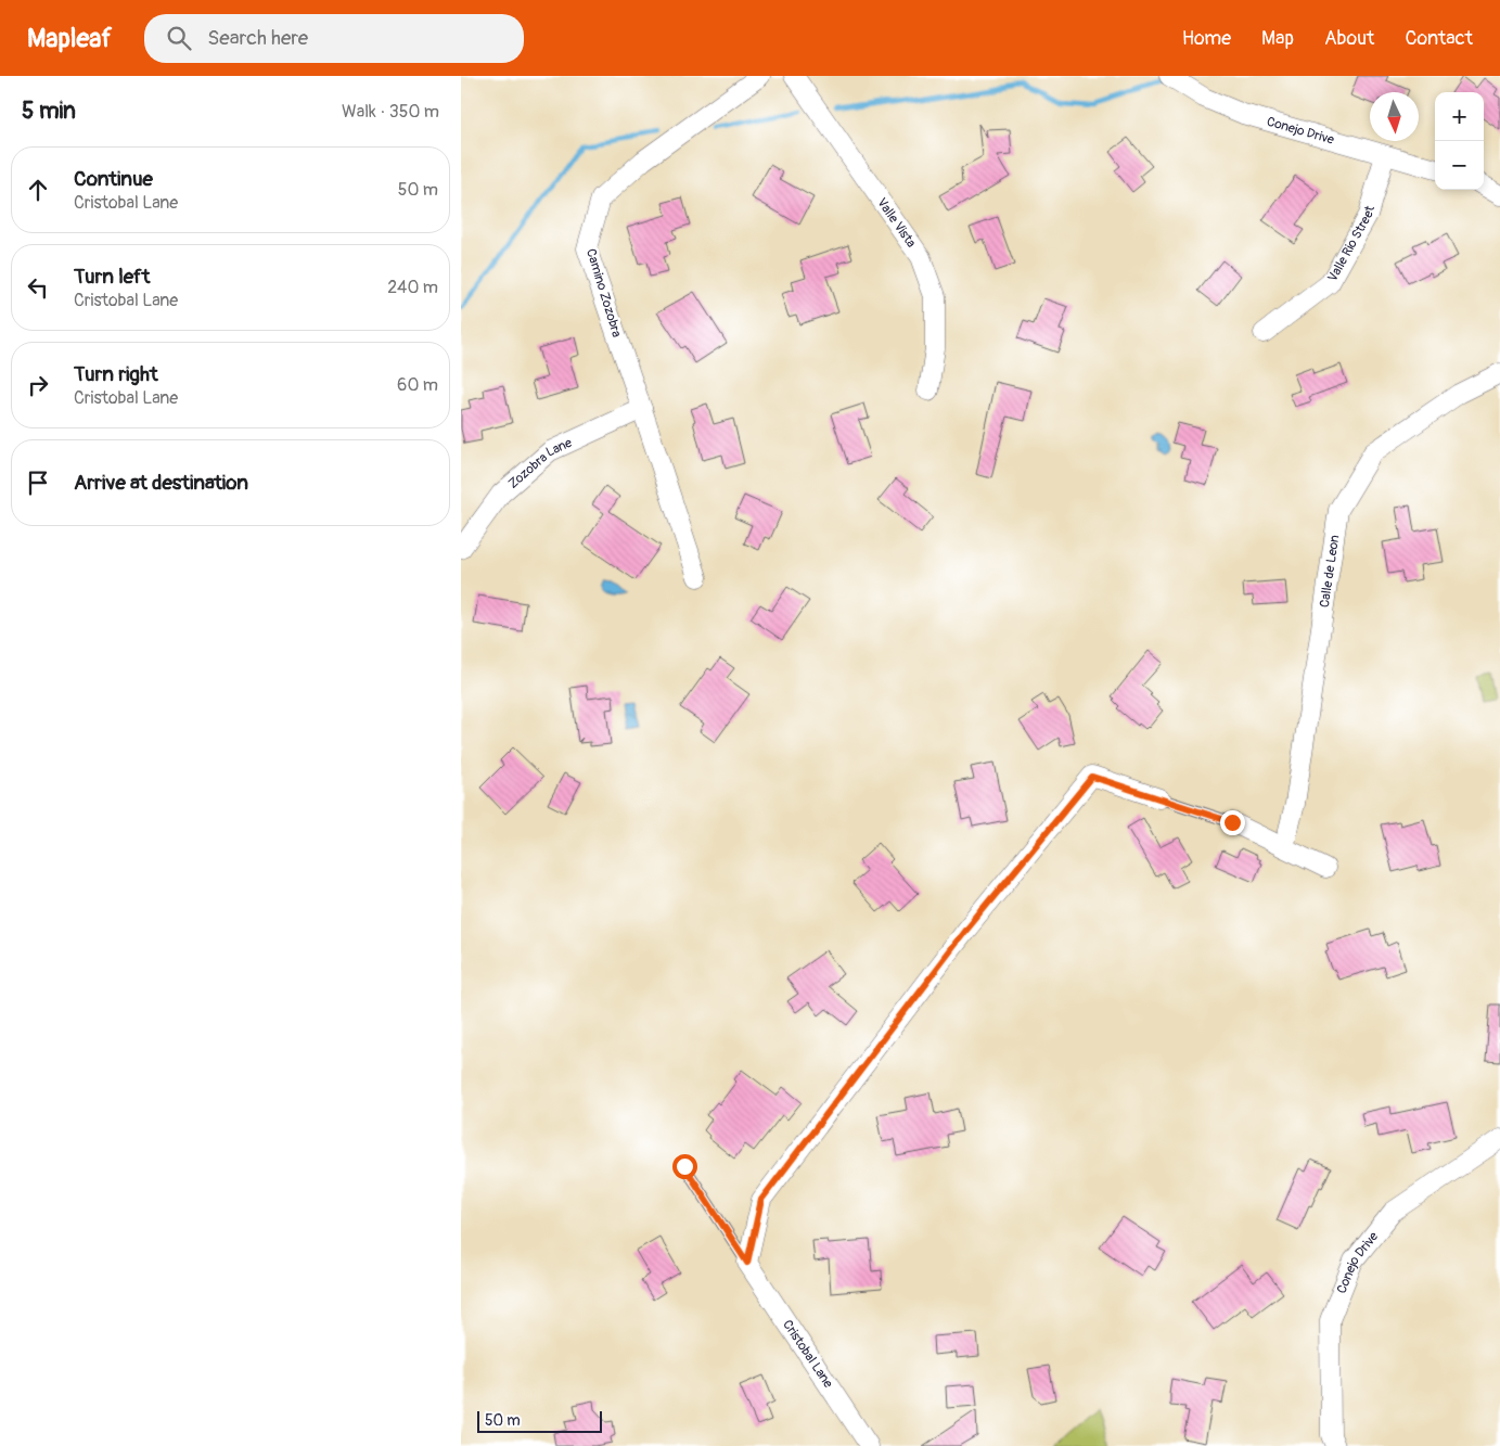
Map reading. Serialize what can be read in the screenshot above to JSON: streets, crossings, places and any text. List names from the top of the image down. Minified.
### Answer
{"streets":{"street":["Conejo Drive","Valle Vista","Valle Rio Street","Camino Zozobra","Zozobra Lane","Calle de Leon","Cristobal Lane"]},"crossings":[["Conejo Drive","Valle Rio Street"],["Camino Zozobra","Zozobra Lane"]],"scale_bar":"50 m","north":"bottom","page":{"header":"Mapleaf","search":"Search here","nav":["Home","Map","About","Contact"],"heading":["5 min","Walk · 350 m"],"map_buttons":["+","−"],"list":[["Continue","Cristobal Lane","50 m"],["Turn left","Cristobal Lane","240 m"],["Turn right","Cristobal Lane","60 m"],"Arrive at destination"],"scale":"50 m"}}
